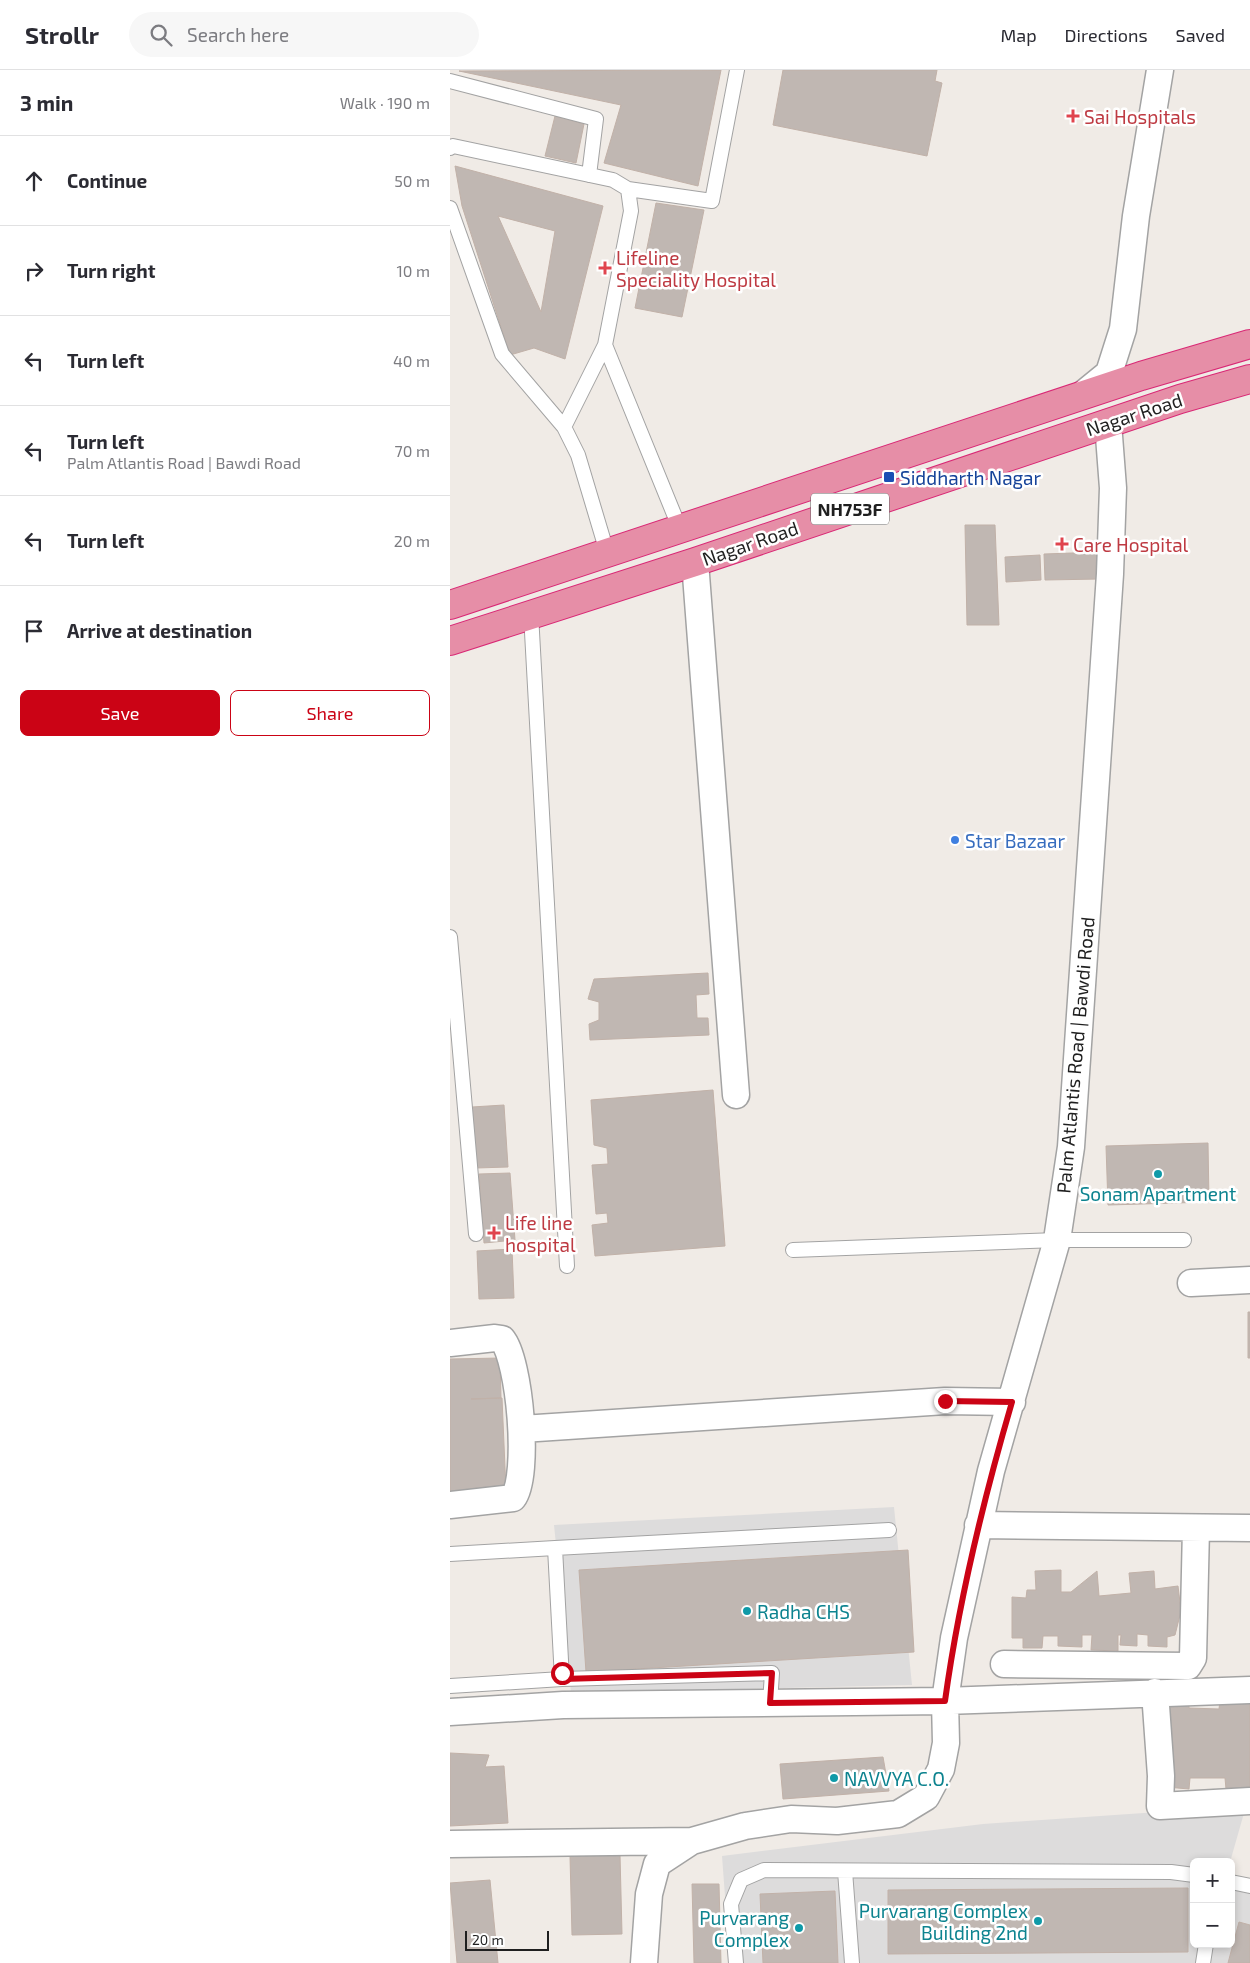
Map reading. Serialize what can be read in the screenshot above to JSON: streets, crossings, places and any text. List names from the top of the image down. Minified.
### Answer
{"streets":{"highway":["Nagar Road","NH753F"],"street":["Palm Atlantis Road | Bawdi Road"]},"crossings":[["Nagar Road","Palm Atlantis Road | Bawdi Road"]],"places":{"health":["Sai Hospitals","Lifeline Speciality Hospital","Care Hospital","Life line hospital"],"transit":["Siddharth Nagar"],"other":["Star Bazaar","Sonam Apartment","Radha CHS","NAVVYA C.O.","Purvarang Complex Building 2nd","Purvarang Complex"]},"scale_bar":"20 m","page":{"header":"Strollr","search":"Search here","nav":["Map","Directions","Saved"],"heading":["3 min","Walk · 190 m"],"list":[["Continue","50 m"],["Turn right","10 m"],["Turn left","40 m"],["Turn left","Palm Atlantis Road | Bawdi Road","70 m"],["Turn left","20 m"],"Arrive at destination"],"buttons":["Save","Share"],"map_buttons":["+","−"],"scale":"20 m"}}
